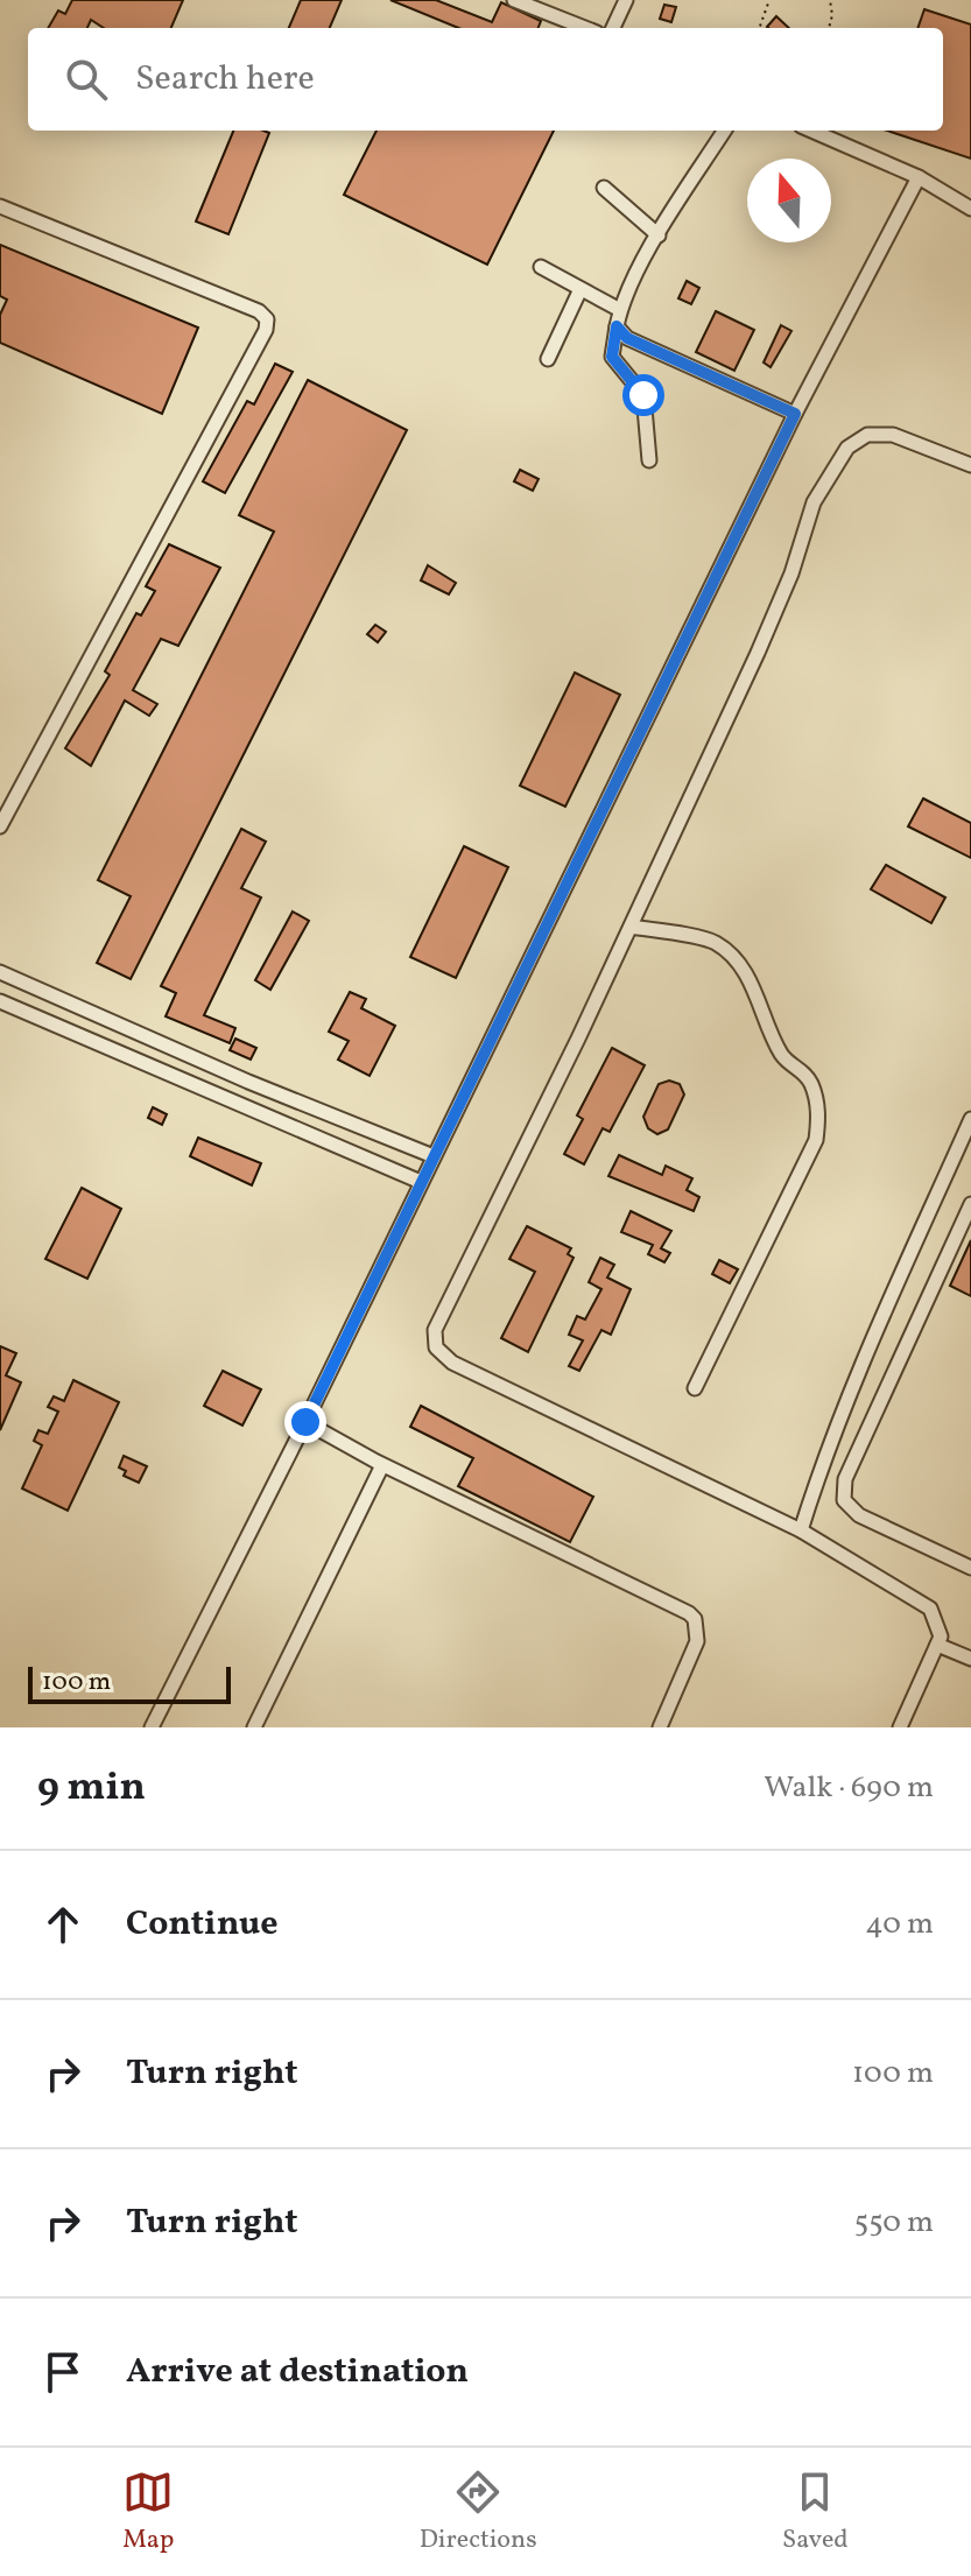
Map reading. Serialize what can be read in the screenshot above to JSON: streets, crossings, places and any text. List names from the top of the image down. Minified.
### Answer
{"scale_bar":"100 m","north":"top","page":{"search":"Search here","scale":"100 m","heading":["9 min","Walk · 690 m"],"list":[["Continue","40 m"],["Turn right","100 m"],["Turn right","550 m"],"Arrive at destination"],"nav":["Map","Directions","Saved"]}}
